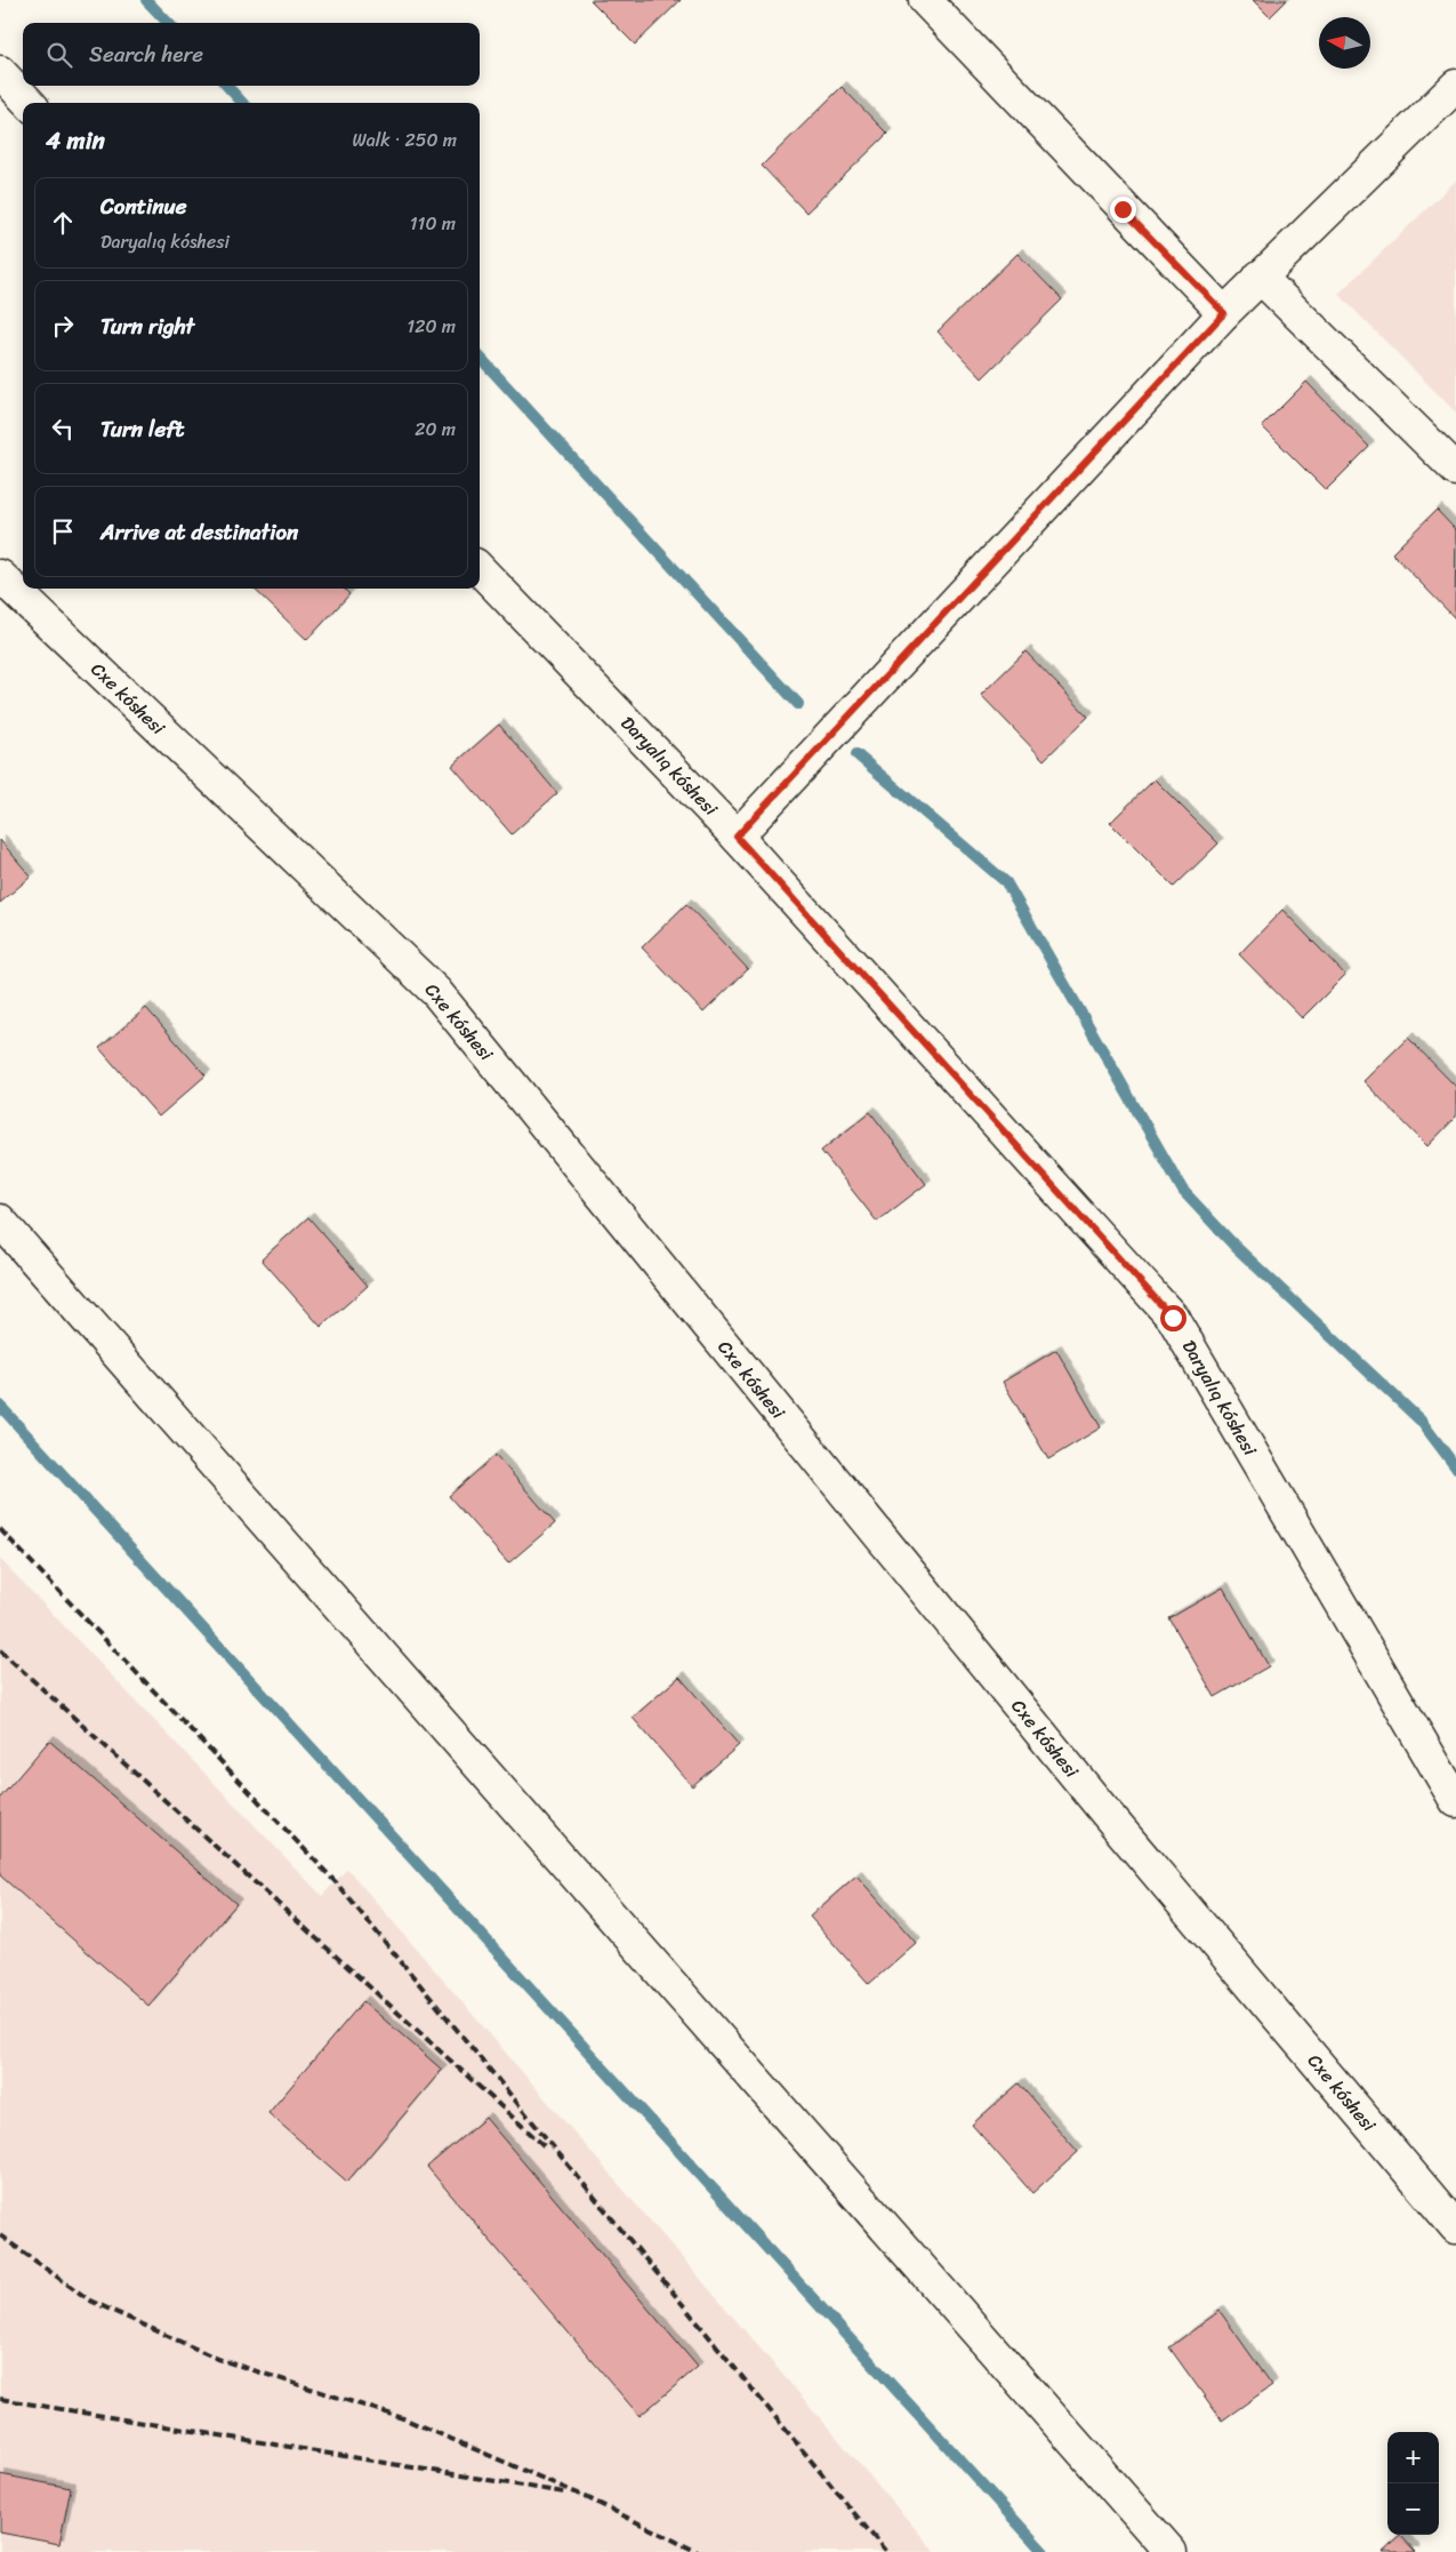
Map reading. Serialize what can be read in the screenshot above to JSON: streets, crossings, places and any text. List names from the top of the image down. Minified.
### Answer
{"streets":{"street":["Cxe kóshesi","Daryalıq kóshesi"]},"north":"left","page":{"search":"Search here","heading":["4 min","Walk · 250 m"],"list":[["Continue","Daryalıq kóshesi","110 m"],["Turn right","120 m"],["Turn left","20 m"],"Arrive at destination"],"map_buttons":["+","−"]}}
